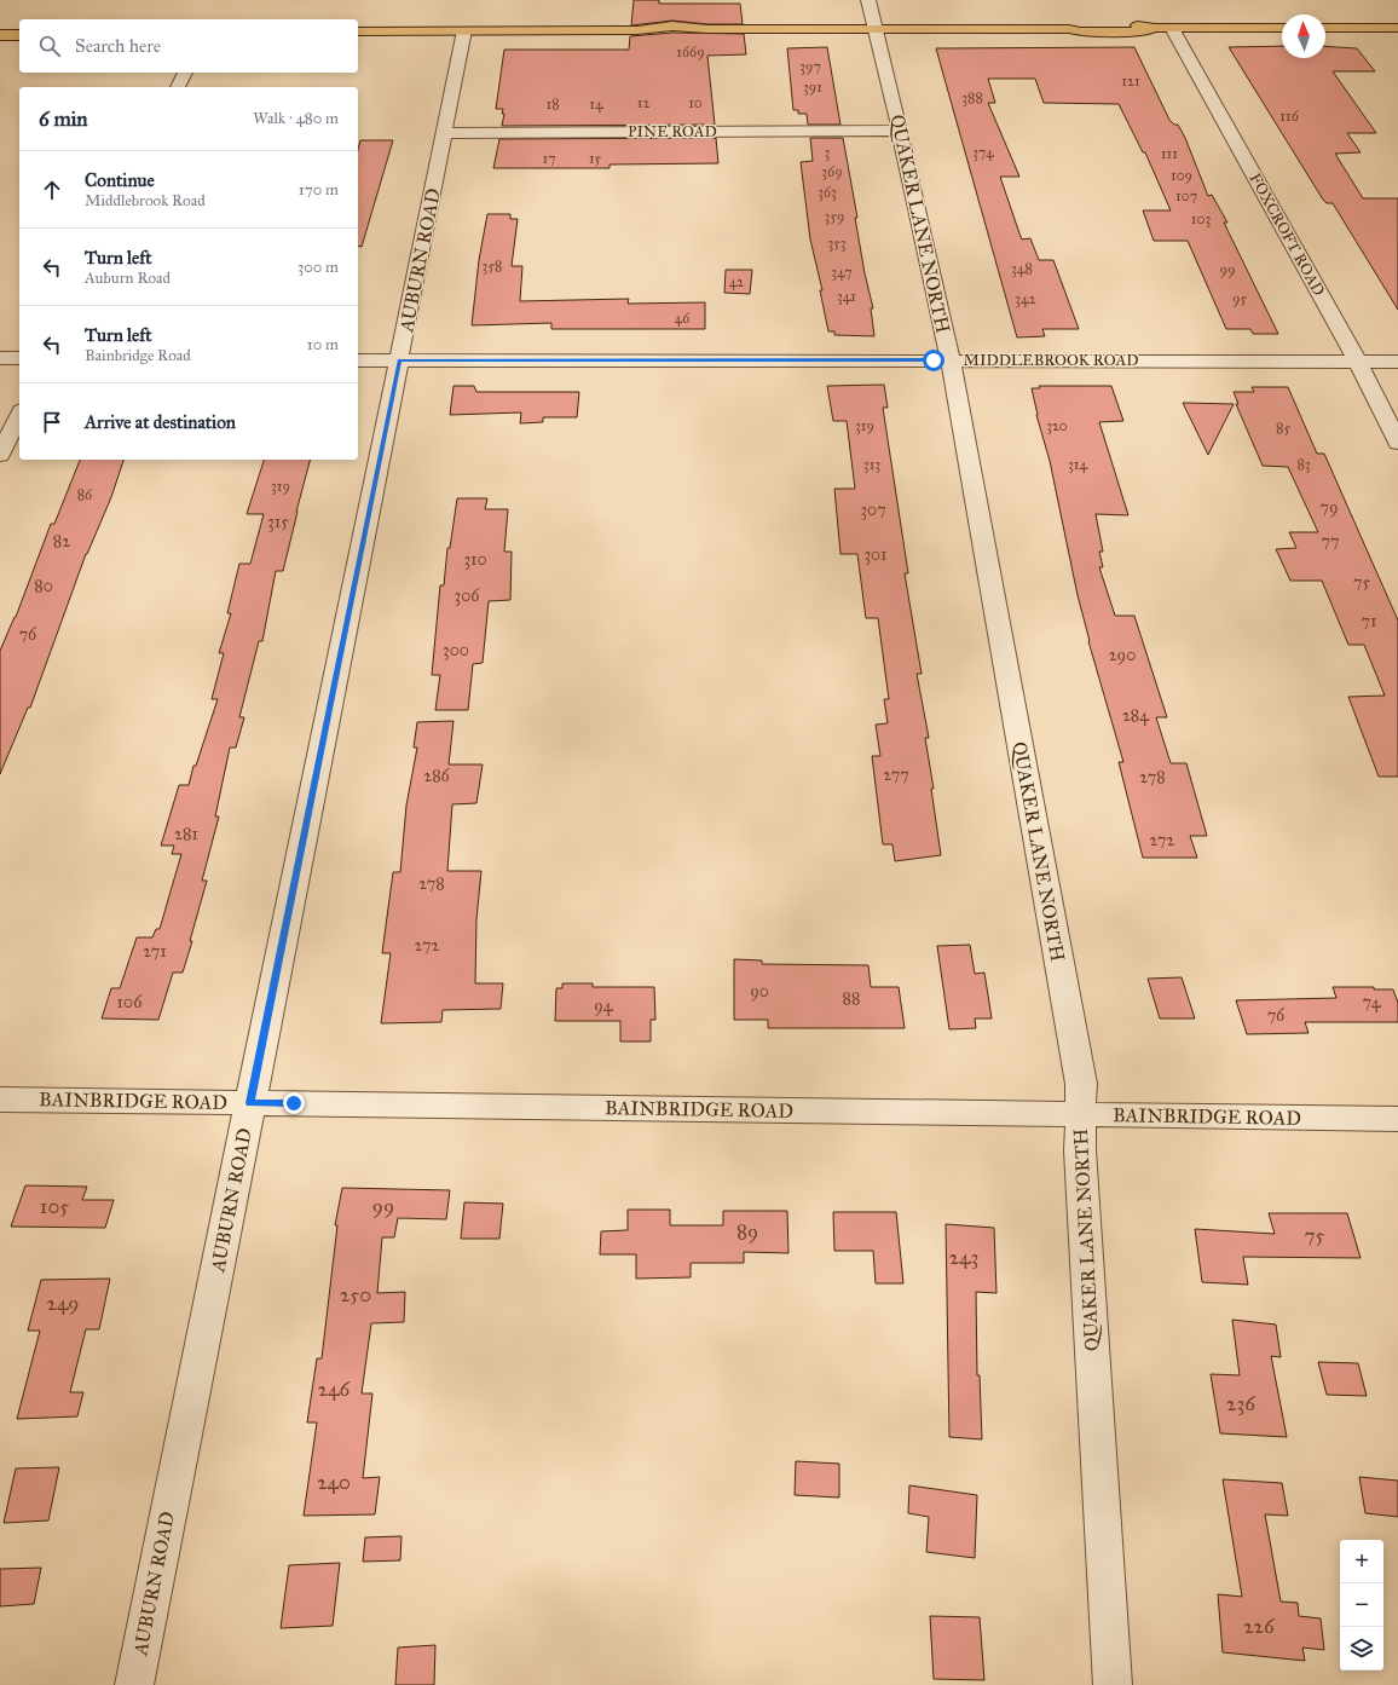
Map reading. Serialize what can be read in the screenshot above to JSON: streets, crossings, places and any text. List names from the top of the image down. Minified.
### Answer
{"streets":{"street":["PINE ROAD","QUAKER LANE NORTH","FOXCROFT ROAD","AUBURN ROAD","MIDDLEBROOK ROAD","BAINBRIDGE ROAD"]},"crossings":[["PINE ROAD","QUAKER LANE NORTH"],["PINE ROAD","AUBURN ROAD"],["QUAKER LANE NORTH","MIDDLEBROOK ROAD"],["QUAKER LANE NORTH","BAINBRIDGE ROAD"],["FOXCROFT ROAD","MIDDLEBROOK ROAD"],["AUBURN ROAD","MIDDLEBROOK ROAD"],["AUBURN ROAD","BAINBRIDGE ROAD"]],"house_numbers":["1669","397","121","391","388","12","10","18","14","116","3","374","111","17","15","369","109","363","107","359","103","353","358","348","99","347","42","341","342","95","46","319","320","85","313","314","83","319","86","79","307","315","82","77","301","310","75","80","306","71","76","300","290","284","277","286","278","281","272","278","272","271","90","88","106","74","94","76","105","99","89","75","243","250","249","246","236","240","226"],"north":"top","page":{"search":"Search here","heading":["6 min","Walk · 480 m"],"list":[["Continue","Middlebrook Road","170 m"],["Turn left","Auburn Road","300 m"],["Turn left","Bainbridge Road","10 m"],"Arrive at destination"],"map_buttons":["+","−"]}}
